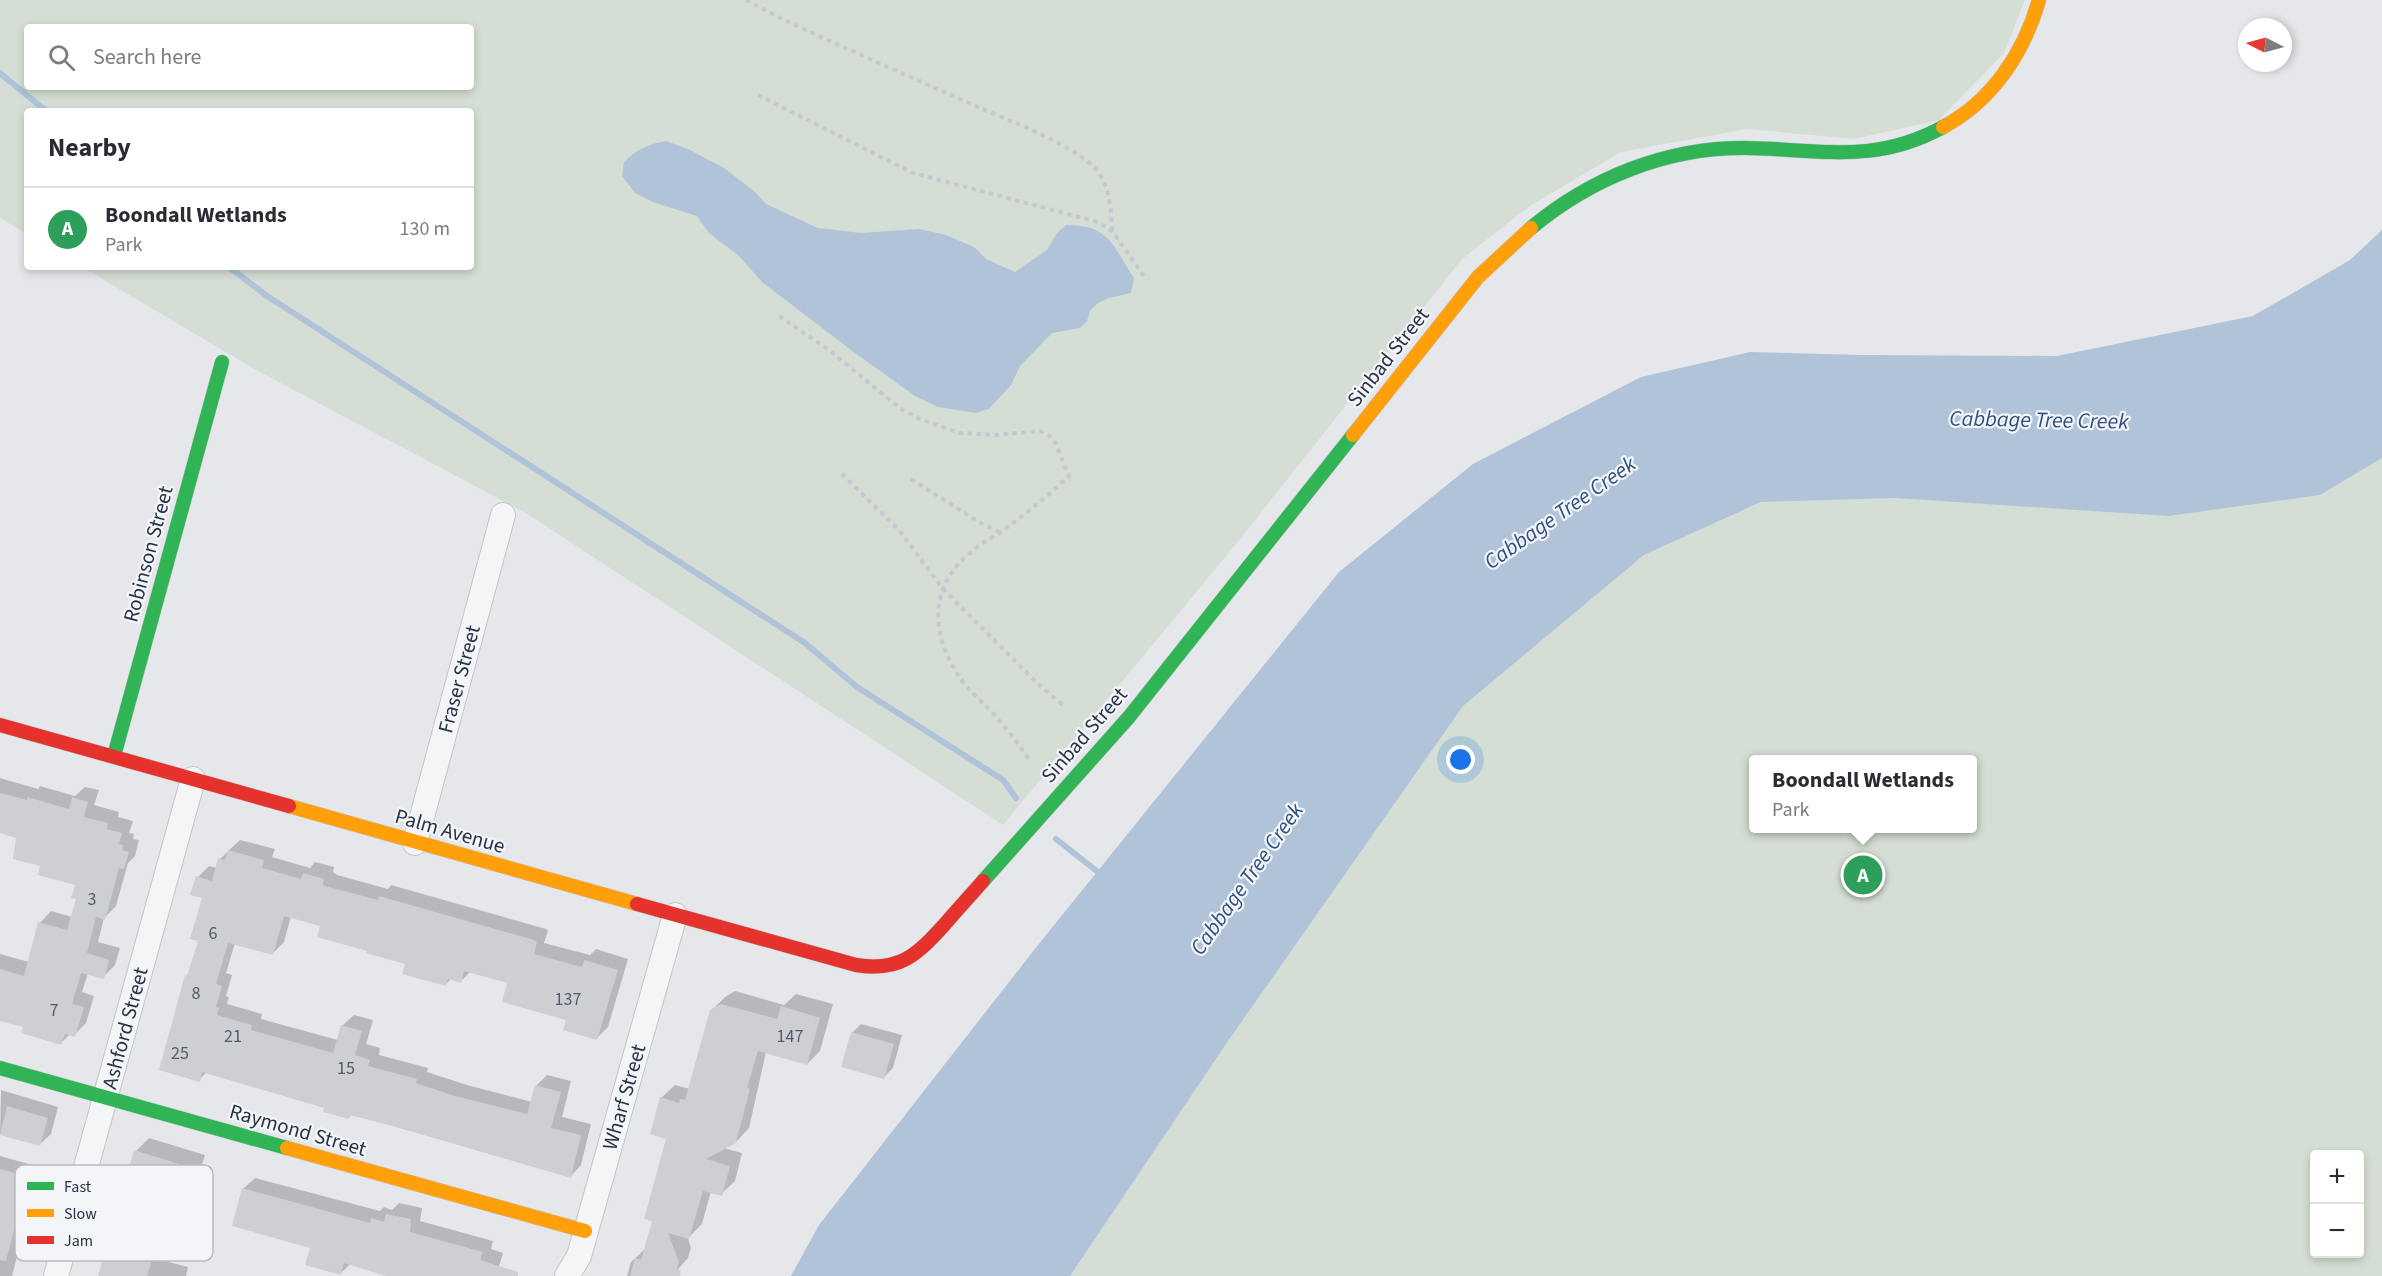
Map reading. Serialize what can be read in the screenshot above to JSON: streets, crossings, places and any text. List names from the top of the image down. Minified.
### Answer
{"streets":{"street":["Sinbad Street","Robinson Street","Fraser Street","Palm Avenue","Ashford Street","Wharf Street","Raymond Street"]},"crossings":[["Sinbad Street","Palm Avenue"],["Robinson Street","Palm Avenue"],["Fraser Street","Palm Avenue"],["Palm Avenue","Ashford Street"],["Palm Avenue","Wharf Street"],["Ashford Street","Raymond Street"],["Wharf Street","Raymond Street"]],"water":["Cabbage Tree Creek"],"house_numbers":["3","6","8","137","7","21","147","25","15"],"legend":["Fast","Slow","Jam"],"north":"left","page":{"search":"Search here","heading":"Nearby","list":[{"mark":"A","name":"Boondall Wetlands","note":"Park","value":"130 m"}],"popup":["Boondall Wetlands","Park"],"pins":"A","map_buttons":["+","−"]}}
